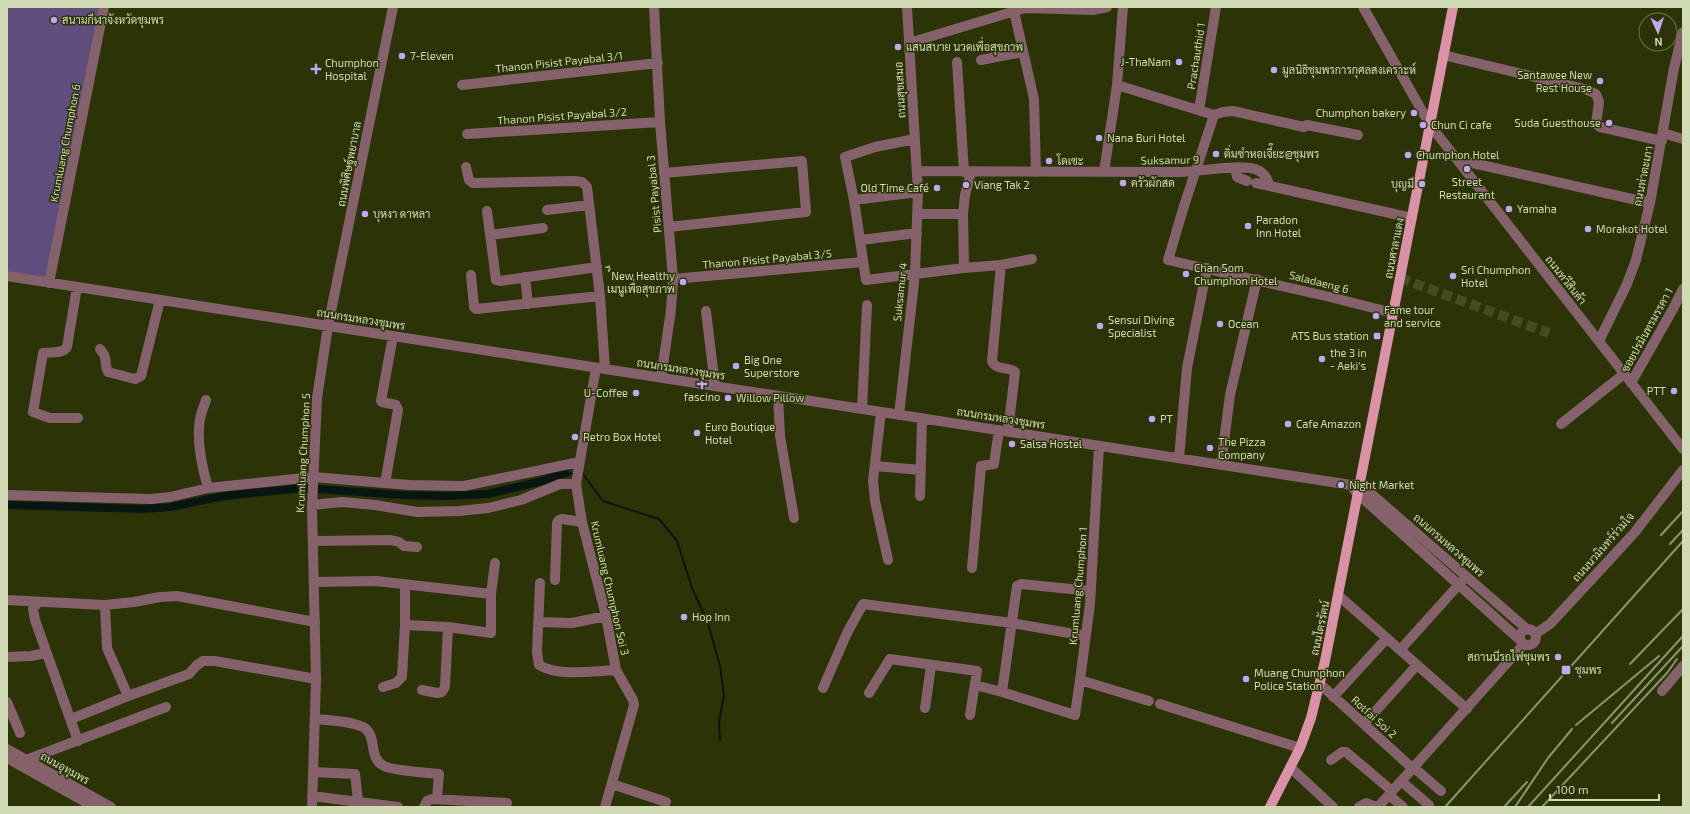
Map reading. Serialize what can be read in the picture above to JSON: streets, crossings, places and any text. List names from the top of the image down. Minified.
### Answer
{"streets":{"main road":["ถนนศาลาแดง","ถนนไตรรัตน์"],"street":["Prachauthid 1","Thanon Pisist Payabal 3/1","ถนนสุขเสมอ","Thanon Pisist Payabal 3/2","Krumluang Chumphon 6","Suksamur 9","ถนนพิศิษฐ์พยาบาล","ถนนท่าตะเภา","Pisist Payabal 3","Thanon Pisist Payabal 3/5","ถนนทวีสินค้า","Saladaeng 6","Suksamur 4","ถนนกรมหลวงชุมพร","ซอยปรมินทรมรรคา 1","Krumluang Chumphon 5","ถนนนวมินทร์ร่วมใจ","Krumluang Chumphon 1","Krumluang Chumphon Soi 3","Rotfai Soi 2","ถนนอุทุมพร"]},"crossings":[["Thanon Pisist Payabal 3/1","Pisist Payabal 3"],["ถนนสุขเสมอ","Suksamur 9"],["ถนนสุขเสมอ","Suksamur 4"],["Thanon Pisist Payabal 3/2","Pisist Payabal 3"],["Krumluang Chumphon 6","ถนนกรมหลวงชุมพร"],["Suksamur 9","Saladaeng 6"],["Suksamur 9","Suksamur 4"],["ถนนพิศิษฐ์พยาบาล","ถนนกรมหลวงชุมพร"],["ถนนพิศิษฐ์พยาบาล","Krumluang Chumphon 5"],["ถนนท่าตะเภา","ถนนทวีสินค้า"],["Pisist Payabal 3","Thanon Pisist Payabal 3/5"],["Pisist Payabal 3","ถนนกรมหลวงชุมพร"],["ถนนศาลาแดง","ถนนทวีสินค้า"],["ถนนศาลาแดง","Saladaeng 6"],["ถนนศาลาแดง","ถนนกรมหลวงชุมพร"],["ถนนศาลาแดง","ถนนไตรรัตน์"],["ถนนทวีสินค้า","ซอยปรมินทรมรรคา 1"],["Suksamur 4","ถนนกรมหลวงชุมพร"],["ถนนกรมหลวงชุมพร","Krumluang Chumphon 5"],["ถนนกรมหลวงชุมพร","ถนนนวมินทร์ร่วมใจ"],["ถนนกรมหลวงชุมพร","Krumluang Chumphon 1"],["ถนนกรมหลวงชุมพร","Krumluang Chumphon Soi 3"],["ถนนกรมหลวงชุมพร","ถนนไตรรัตน์"],["ถนนไตรรัตน์","Rotfai Soi 2"]],"places":{"other":["สนามกีฬาจังหวัดชุมพร","แสนสบาย นวดเพื่อสุขภาพ","7-Eleven","J-ThaNam","มูลนิธิชุมพรการกุศลสงเคราะห์","Santawee New Rest House","Chumphon bakery","Suda Guesthouse","Chun Ci cafe","Nana Buri Hotel","ติ่มซำหอเจี๊ยะ@ชุมพร","Chumphon Hotel","โดเซะ","Street Restaurant","ครัวผักสด","บุญมี","Viang Tak 2","Old Time Café","Yamaha","บุหงา ดาหลา","Paradon Inn Hotel","Morakot Hotel","Chan Som Chumphon Hotel","Sri Chumphon Hotel","์ืNew Healthy เมนูเพื่อสุขภาพ","Fame tour and service","Ocean","Sensui Diving Specialist","the 3 in - Aeki's","Big One Superstore","PTT","U-Coffee","Willow Pillow","PT","Cafe Amazon","Euro Boutique Hotel","Retro Box Hotel","Salsa Hostel","The Pizza Company","Night Market","Hop Inn","สถานนีรถไฟชุมพร","Muang Chumphon Police Station"],"health":["Chumphon Hospital","fascino"],"transit":["ATS Bus station","ชุมพร"]},"scale_bar":"100 m","north":"bottom"}
